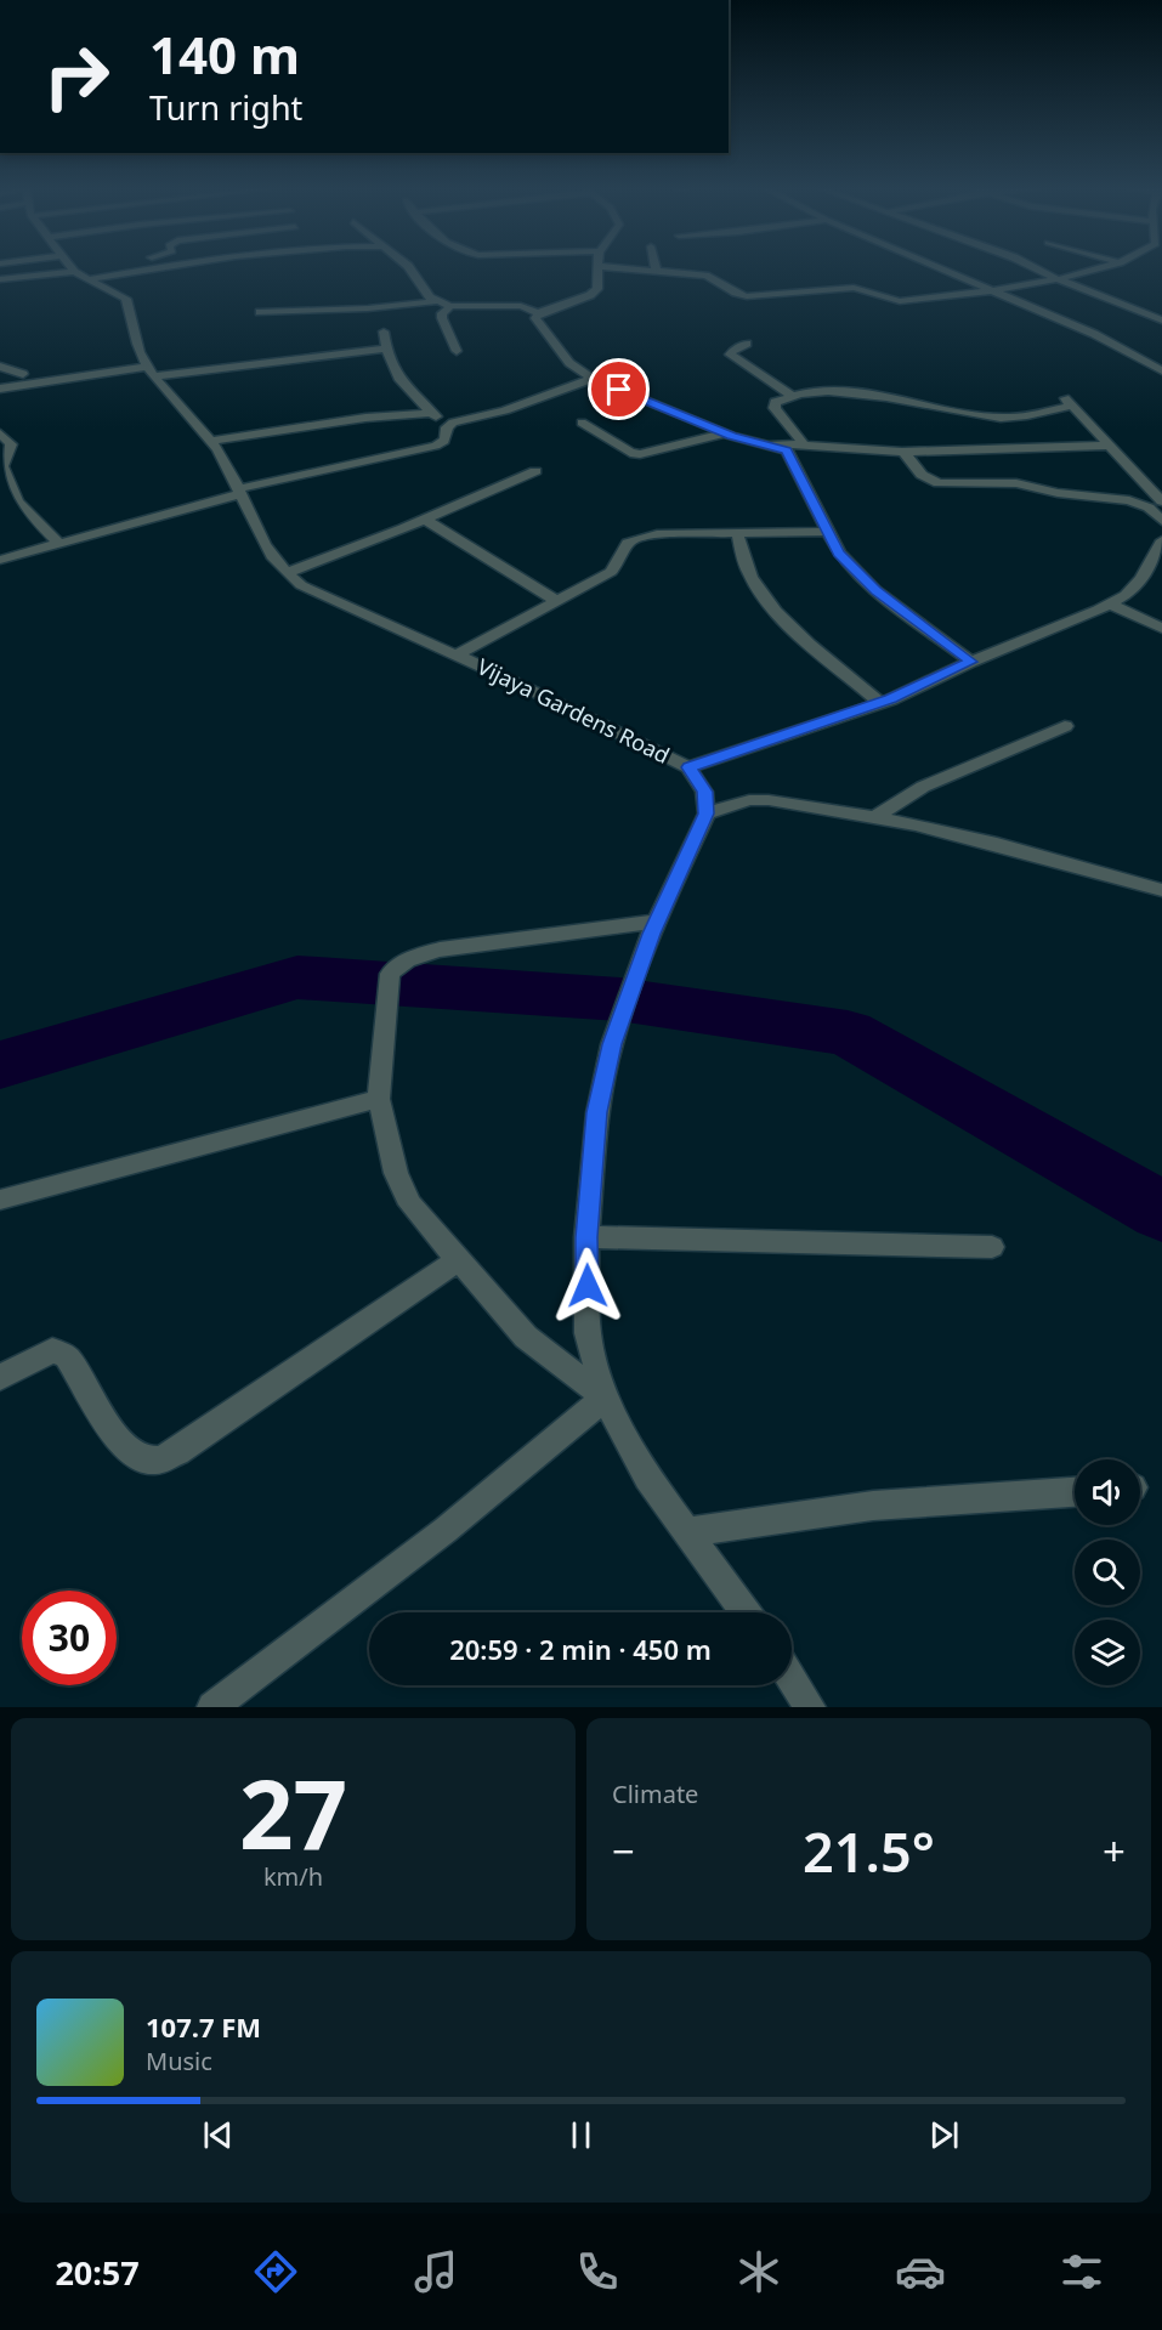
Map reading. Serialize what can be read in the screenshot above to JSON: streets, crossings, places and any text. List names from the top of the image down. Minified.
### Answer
{"streets":{"street":["Vijaya Gardens Road"]},"page":{"turn":["140 m","Turn right"],"limit":"30","trip":"20:59 · 2 min · 450 m","tile":[["27","km/h"],"Climate"],"heat":["−","21.5°","+"],"song":["107.7 FM","Music"],"tabs":"20:57"}}
